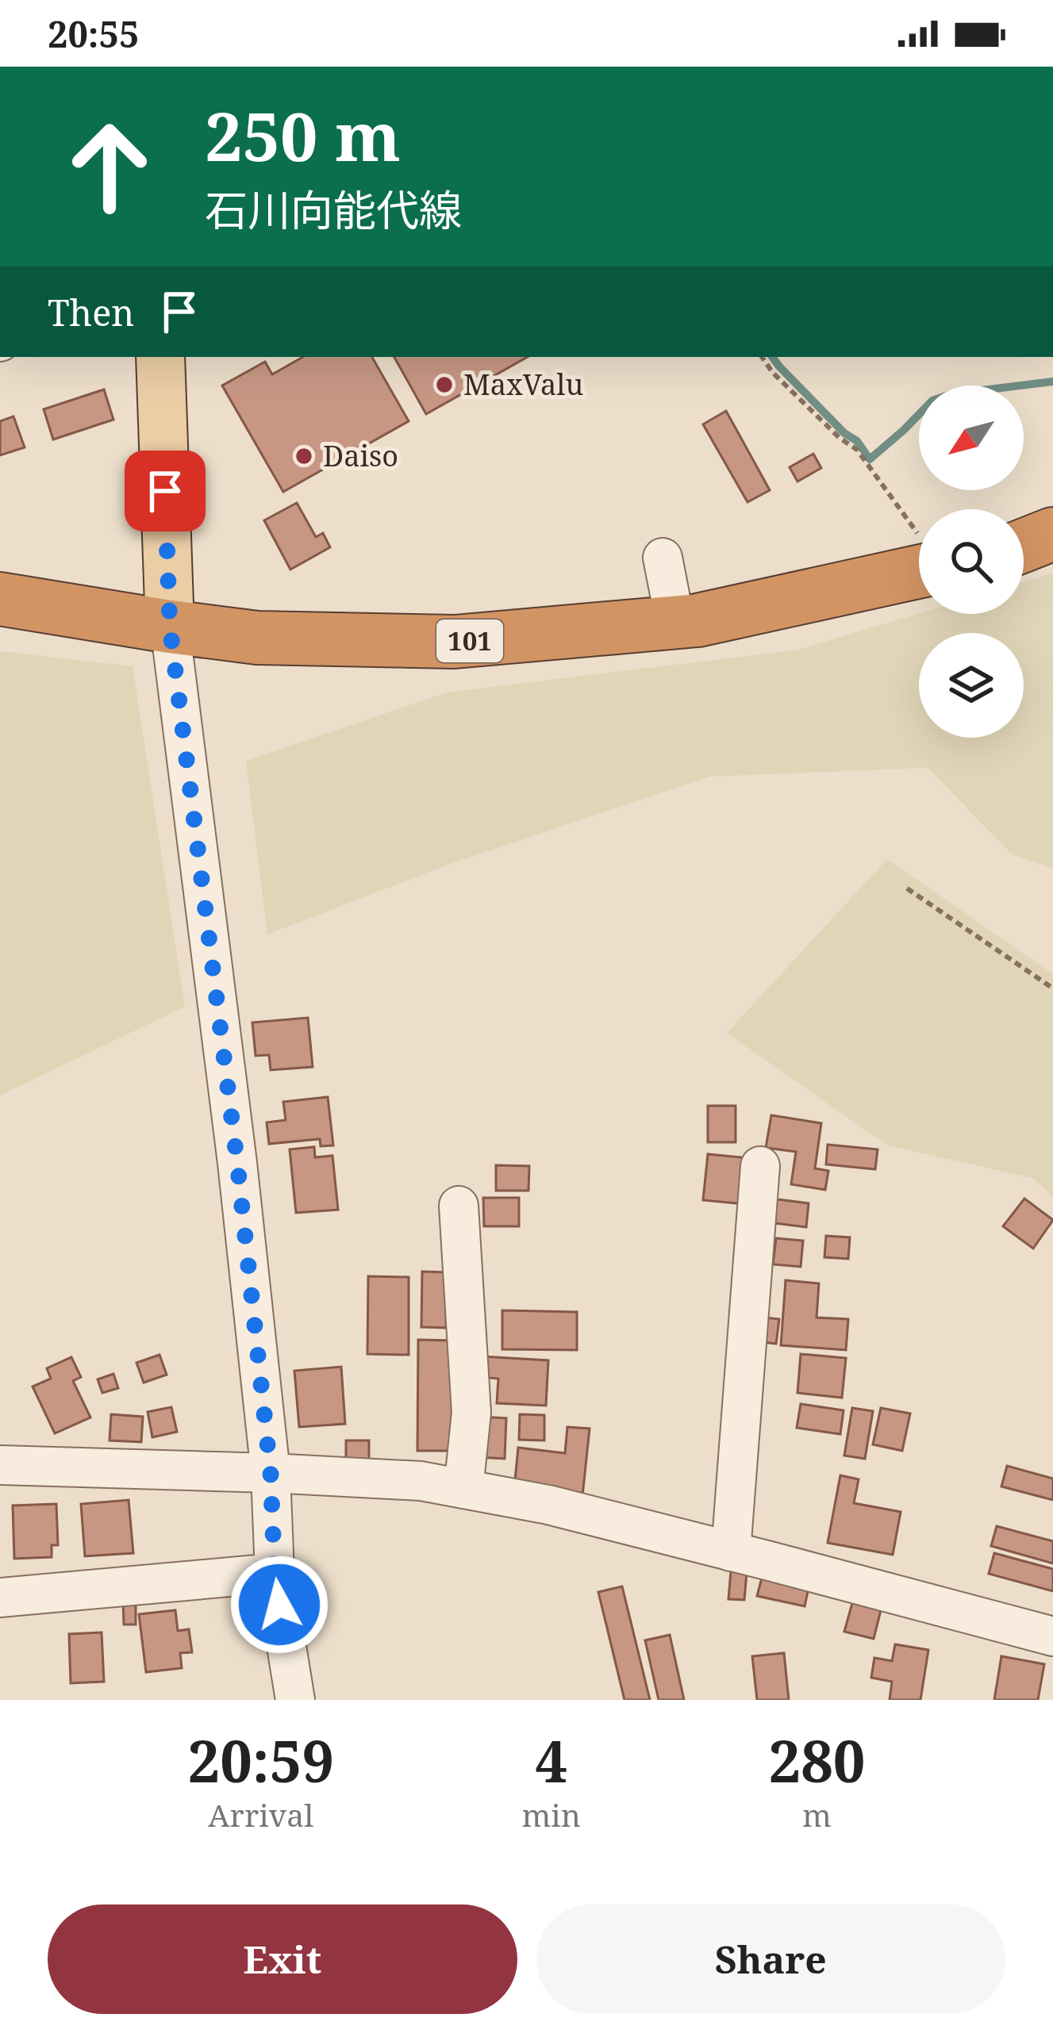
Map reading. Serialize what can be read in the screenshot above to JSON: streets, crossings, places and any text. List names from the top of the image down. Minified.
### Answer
{"streets":{"highway":["101"]},"places":["MaxValu","Daiso"],"north":"bottom left","page":{"status":"20:55","turn":["250 m","石川向能代線"],"then":"Then","eta":["20:59","Arrival","4","min","280","m"],"buttons":["Exit","Share"]}}
